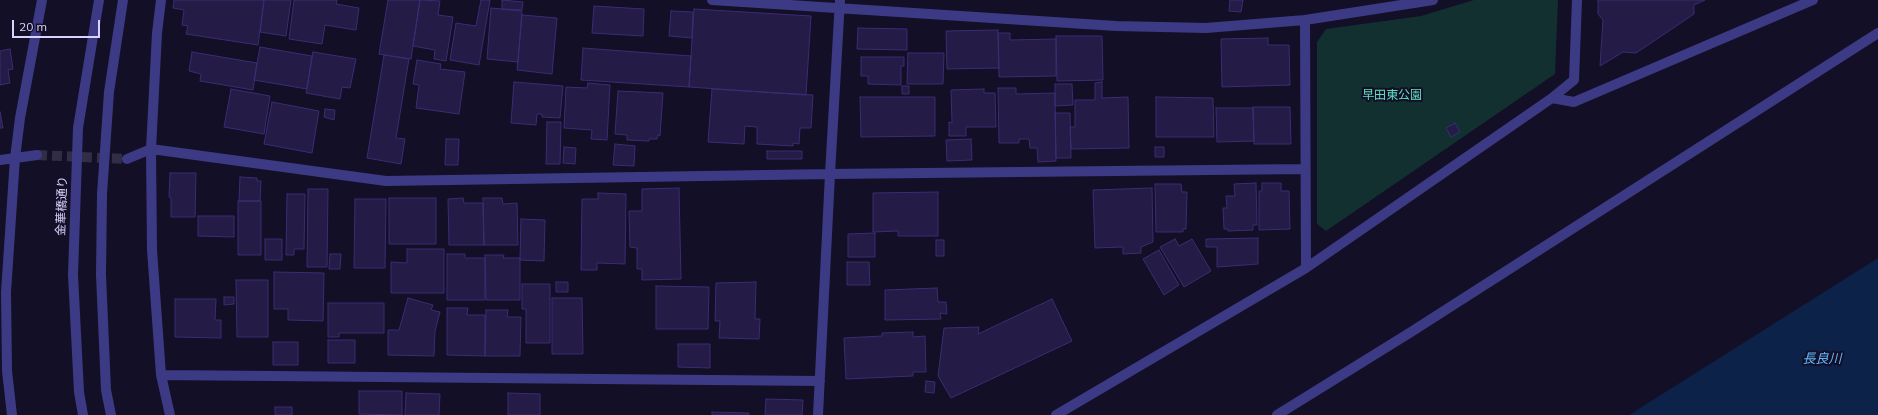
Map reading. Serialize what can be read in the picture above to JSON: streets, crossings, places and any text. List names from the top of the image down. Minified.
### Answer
{"streets":{"street":["金華橋通り"]},"water":["長良川"],"parks":["早田東公園"],"scale_bar":"20 m"}
